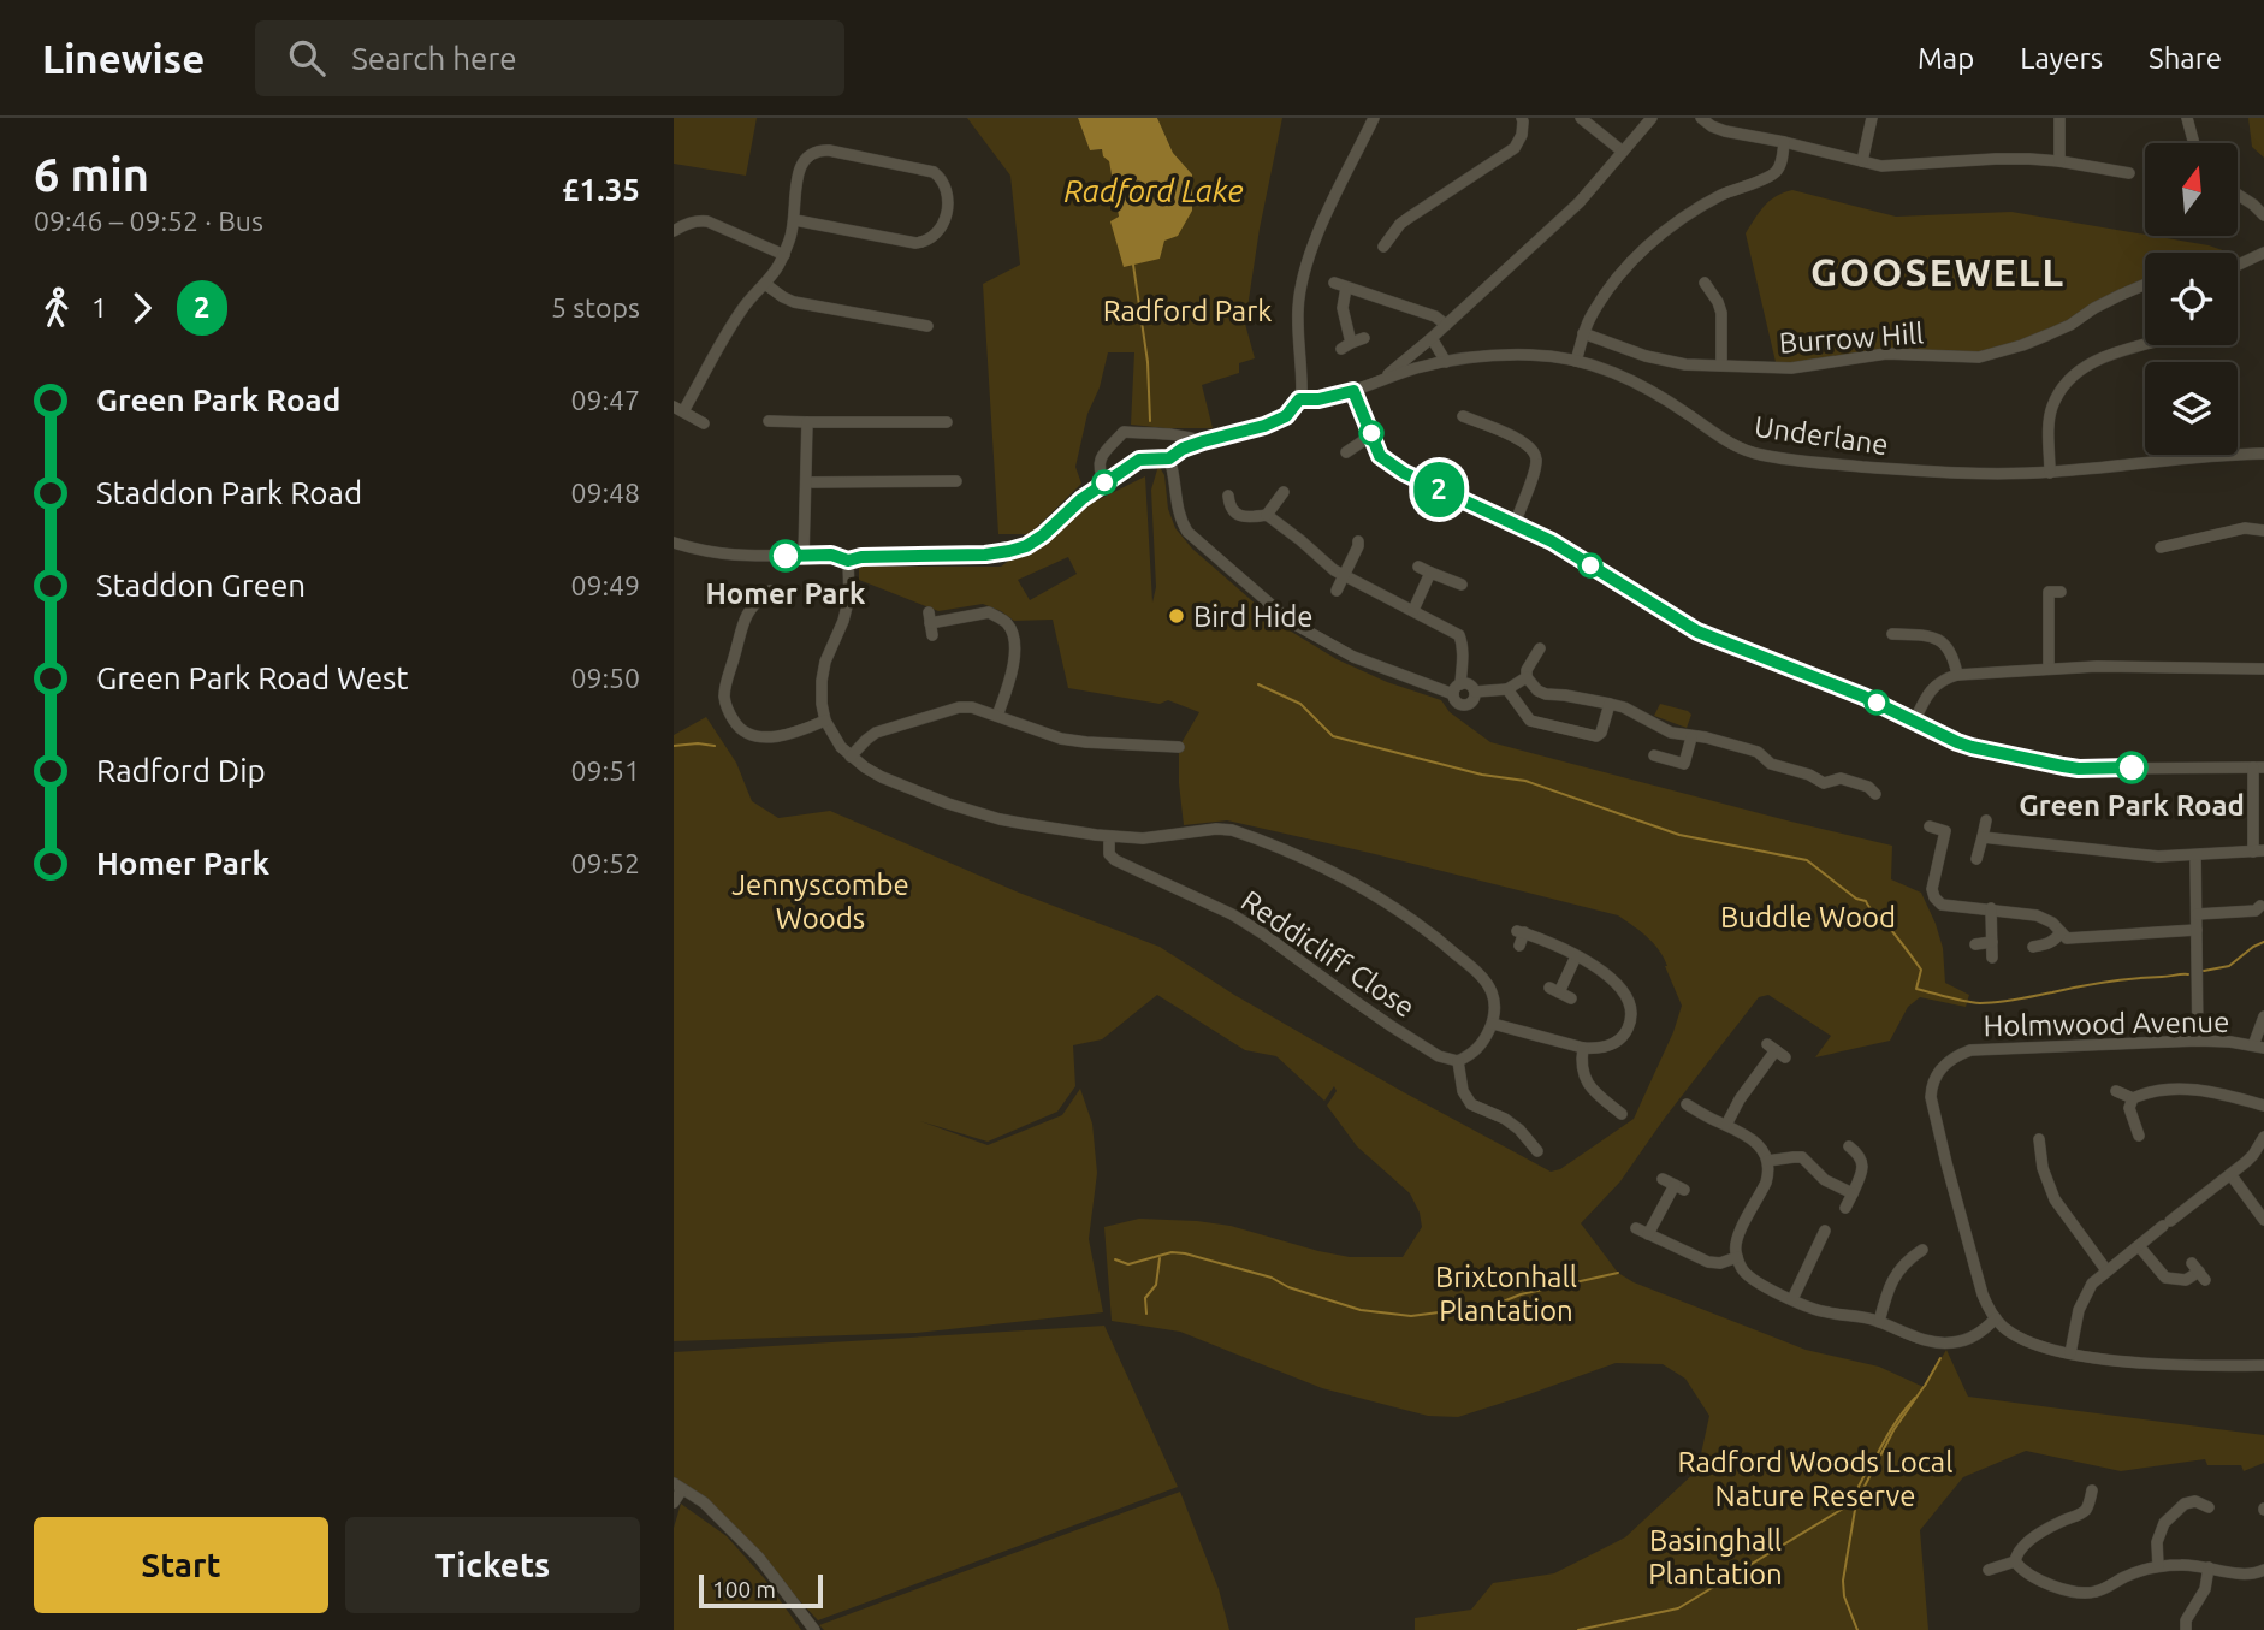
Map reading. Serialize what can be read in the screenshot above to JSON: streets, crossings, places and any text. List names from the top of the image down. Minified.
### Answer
{"streets":{"street":["Burrow Hill","Underlane","Reddicliff Close","Holmwood Avenue"]},"districts":["GOOSEWELL"],"water":["Radford Lake"],"parks":["Radford Park","Jennyscombe Woods","Buddle Wood","Brixtonhall Plantation","Radford Woods Local Nature Reserve","Basinghall Plantation"],"places":["Homer Park","Bird Hide","Green Park Road"],"lines":["bus line 2"],"scale_bar":"100 m","north":"top","page":{"header":"Linewise","search":"Search here","nav":["Map","Layers","Share"],"heading":["6 min","09:46 – 09:52 · Bus","£1.35"],"on_map":"2","legs":["1","2","5 stops"],"list":[{"name":"Green Park Road","value":"09:47"},{"name":"Staddon Park Road","value":"09:48"},{"name":"Staddon Green","value":"09:49"},{"name":"Green Park Road West","value":"09:50"},{"name":"Radford Dip","value":"09:51"},{"name":"Homer Park","value":"09:52"}],"buttons":["Start","Tickets"],"scale":"100 m"}}
